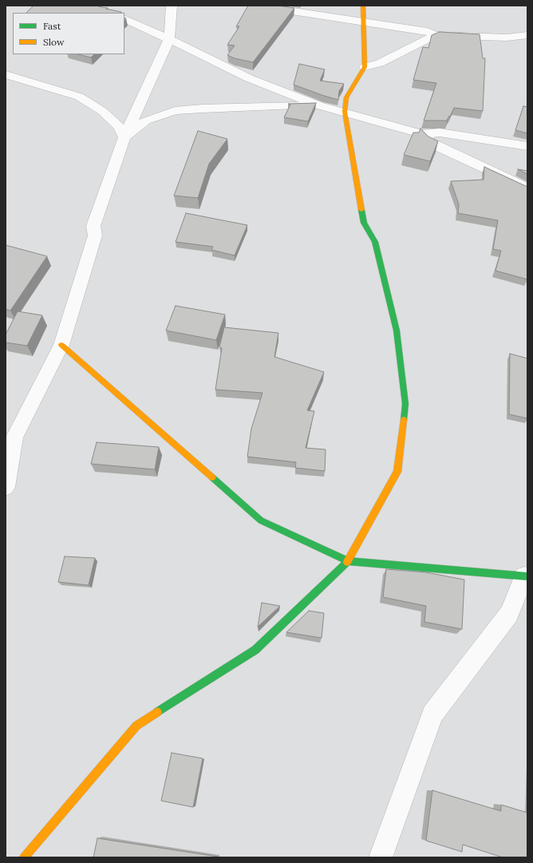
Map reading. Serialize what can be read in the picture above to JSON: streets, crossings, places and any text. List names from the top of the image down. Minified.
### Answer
{"legend":["Fast","Slow"]}
